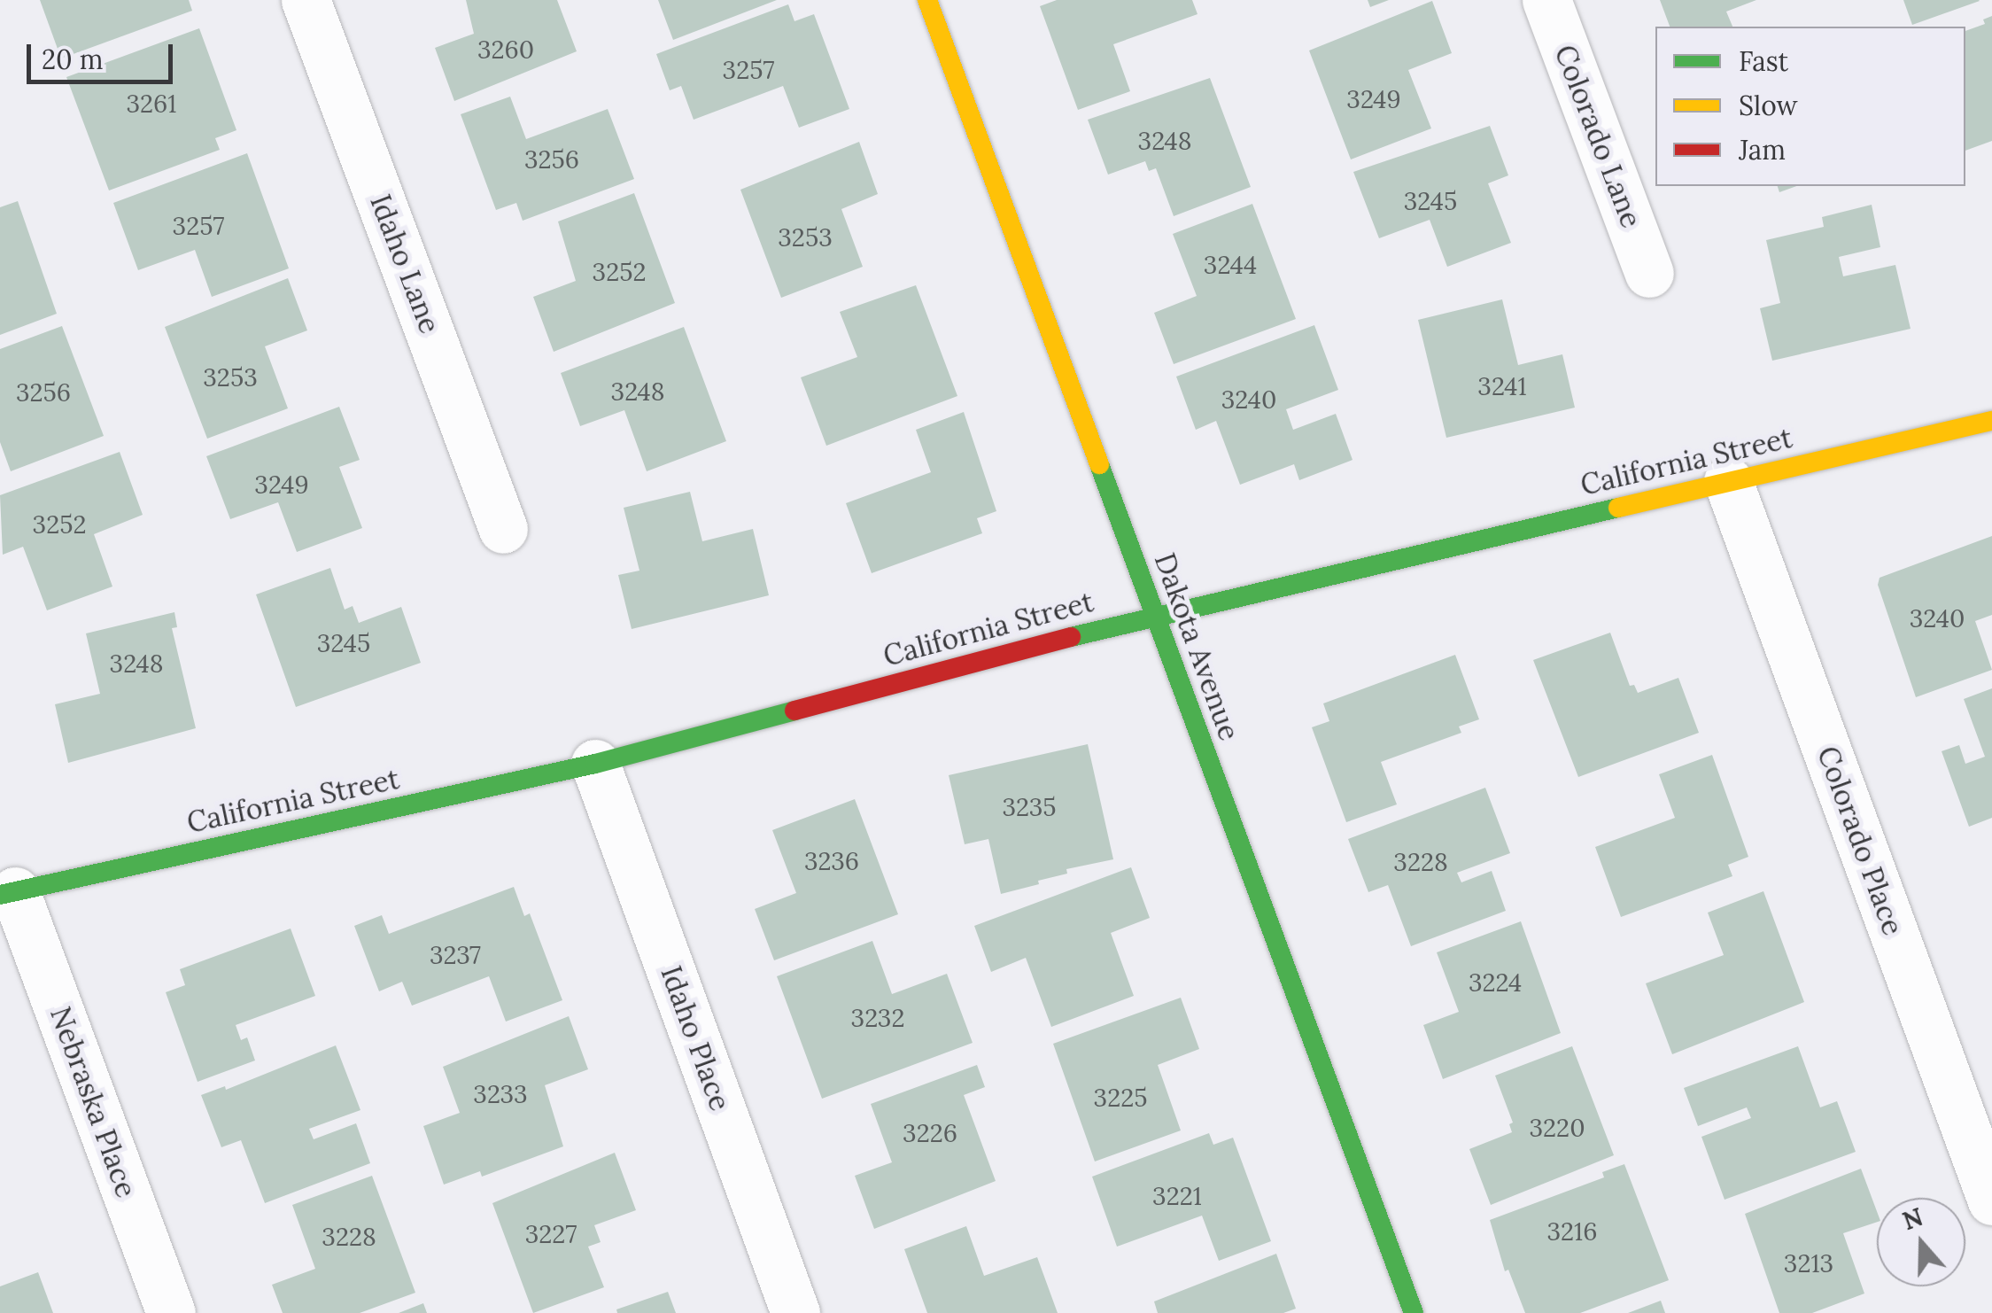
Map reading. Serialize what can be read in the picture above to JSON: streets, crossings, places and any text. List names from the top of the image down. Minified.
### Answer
{"streets":{"street":["Colorado Lane","Idaho Lane","California Street","Dakota Avenue","Colorado Place","Idaho Place","Nebraska Place"]},"crossings":[["California Street","Dakota Avenue"],["California Street","Colorado Place"],["California Street","Idaho Place"],["California Street","Nebraska Place"]],"house_numbers":["3260","3257","3249","3261","3248","3256","3245","3257","3253","3244","3252","3253","3241","3248","3256","3240","3249","3252","3240","3245","3248","3235","3236","3228","3237","3224","3232","3233","3225","3220","3226","3221","3216","3227","3228","3213"],"legend":["Fast","Slow","Jam"],"scale_bar":"20 m","north":"top"}
